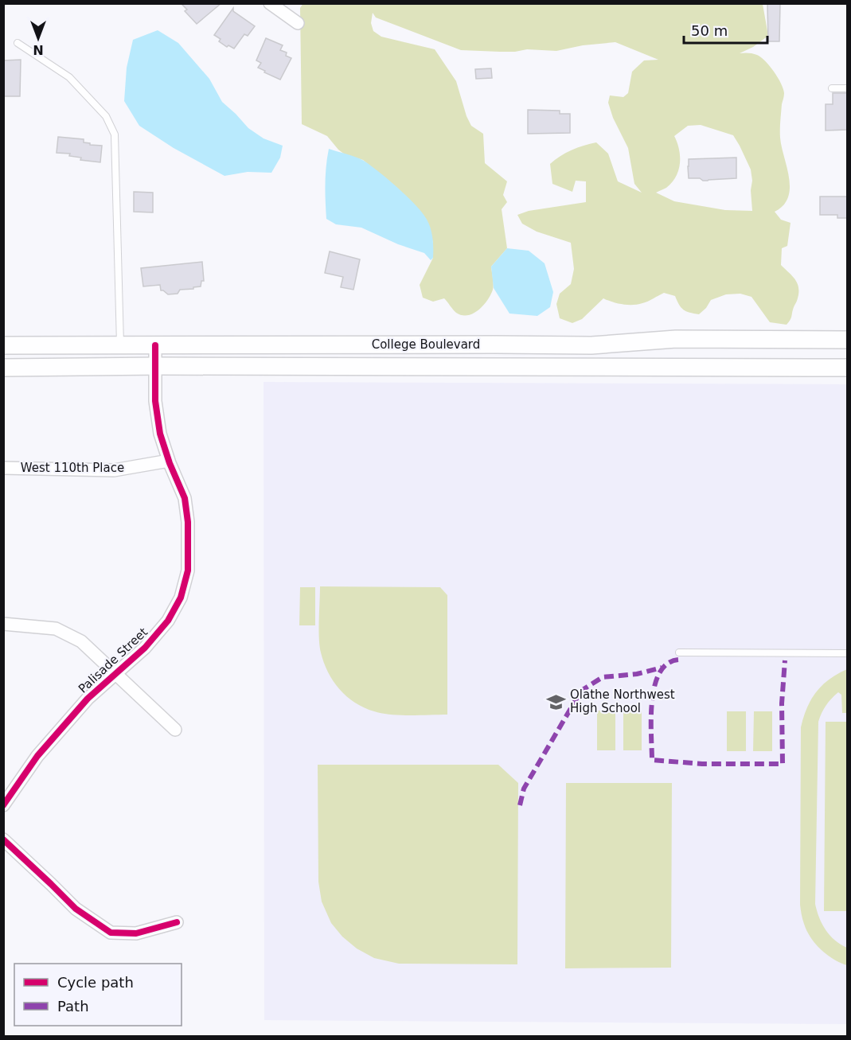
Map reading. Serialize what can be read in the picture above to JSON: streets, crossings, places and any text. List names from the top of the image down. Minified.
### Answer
{"streets":{"main road":["College Boulevard"],"street":["West 110th Place","Palisade Street"]},"crossings":[["College Boulevard","Palisade Street"],["West 110th Place","Palisade Street"]],"places":{"school or university":["Olathe Northwest High School"]},"legend":["Cycle path","Path"],"scale_bar":"50 m","north":"bottom"}
